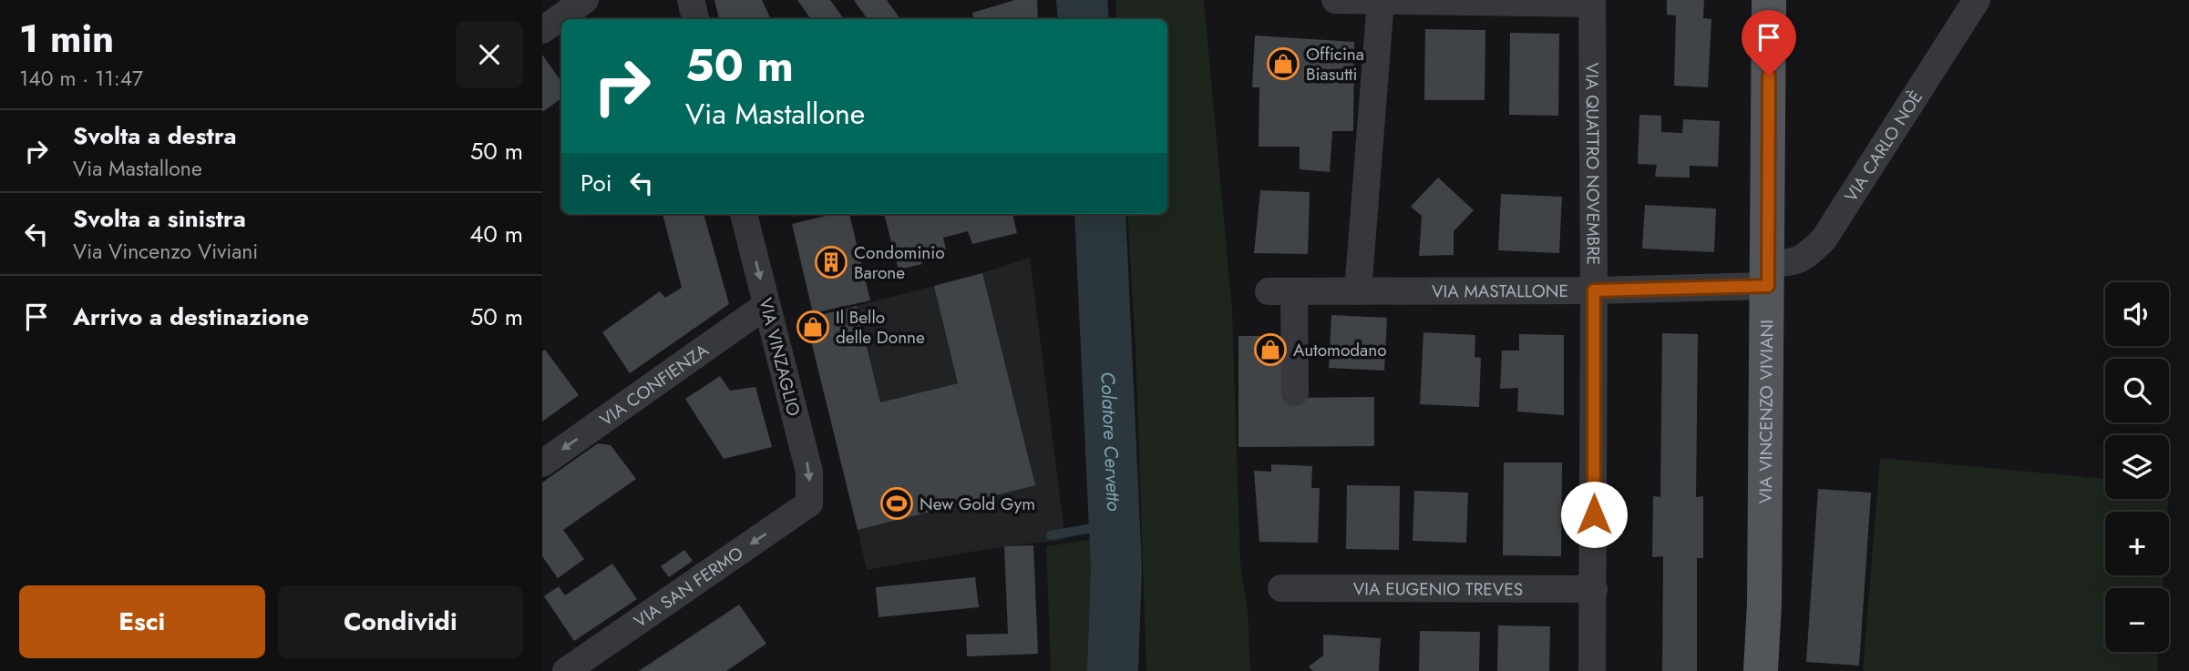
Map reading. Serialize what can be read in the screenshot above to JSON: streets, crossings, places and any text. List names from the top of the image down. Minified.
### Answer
{"streets":{"main road":["VIA VINCENZO VIVIANI"],"street":["VIA CARLO NOÈ","VIA QUATTRO NOVEMBRE","VIA MASTALLONE","VIA VINZAGLIO","VIA CONFIENZA","VIA SAN FERMO","VIA EUGENIO TREVES"]},"crossings":[["VIA CARLO NOÈ","VIA MASTALLONE"],["VIA CARLO NOÈ","VIA VINCENZO VIVIANI"],["VIA QUATTRO NOVEMBRE","VIA MASTALLONE"],["VIA QUATTRO NOVEMBRE","VIA EUGENIO TREVES"],["VIA MASTALLONE","VIA VINCENZO VIVIANI"],["VIA VINZAGLIO","VIA CONFIENZA"],["VIA VINZAGLIO","VIA SAN FERMO"]],"one_way":["VIA VINZAGLIO","VIA CONFIENZA","VIA SAN FERMO"],"water":["Colatore Cervetto"],"places":{"shop":["Officina Biasutti","Il Bello delle Donne","Automodano"],"building":["Condominio Barone"],"sports":["New Gold Gym"]},"page":{"heading":["1 min","140 m · 11:47"],"turn":["50 m","Via Mastallone"],"list":[{"name":"Svolta a destra","note":"Via Mastallone","value":"50 m"},{"name":"Svolta a sinistra","note":"Via Vincenzo Viviani","value":"40 m"},{"name":"Arrivo a destinazione","value":"50 m"}],"then":"Poi","map_buttons":["+","−"],"buttons":["Esci","Condividi"]}}
